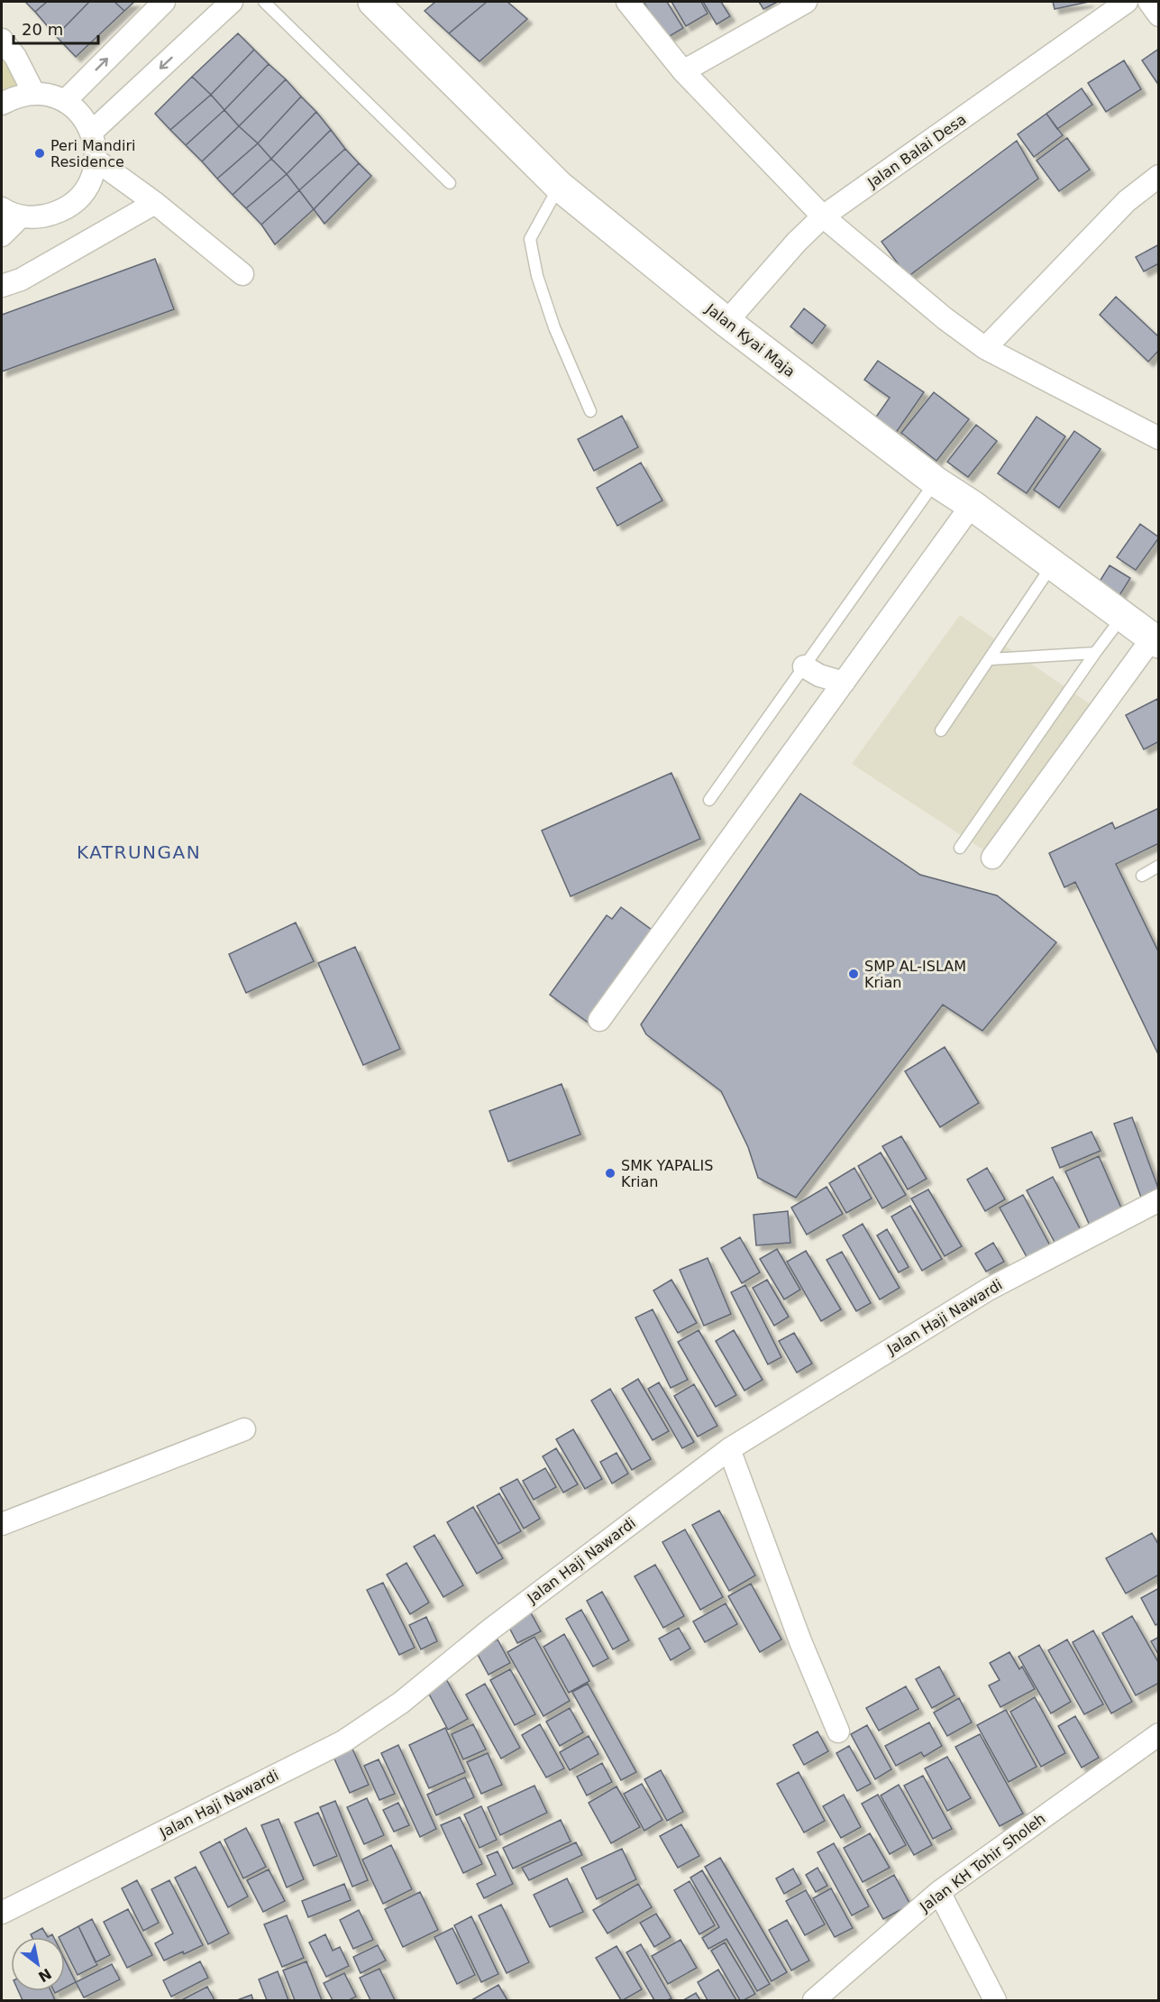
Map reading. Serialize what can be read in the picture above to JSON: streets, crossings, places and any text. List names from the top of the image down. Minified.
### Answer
{"streets":{"main road":["Jalan Kyai Maja"],"street":["Jalan Balai Desa","Jalan Haji Nawardi","Jalan KH Tohir Sholeh"]},"crossings":[["Jalan Balai Desa","Jalan Kyai Maja"]],"districts":["KATRUNGAN"],"places":["Peri Mandiri Residence","SMP AL-ISLAM Krian","SMK YAPALIS Krian"],"scale_bar":"20 m","north":"bottom right"}
